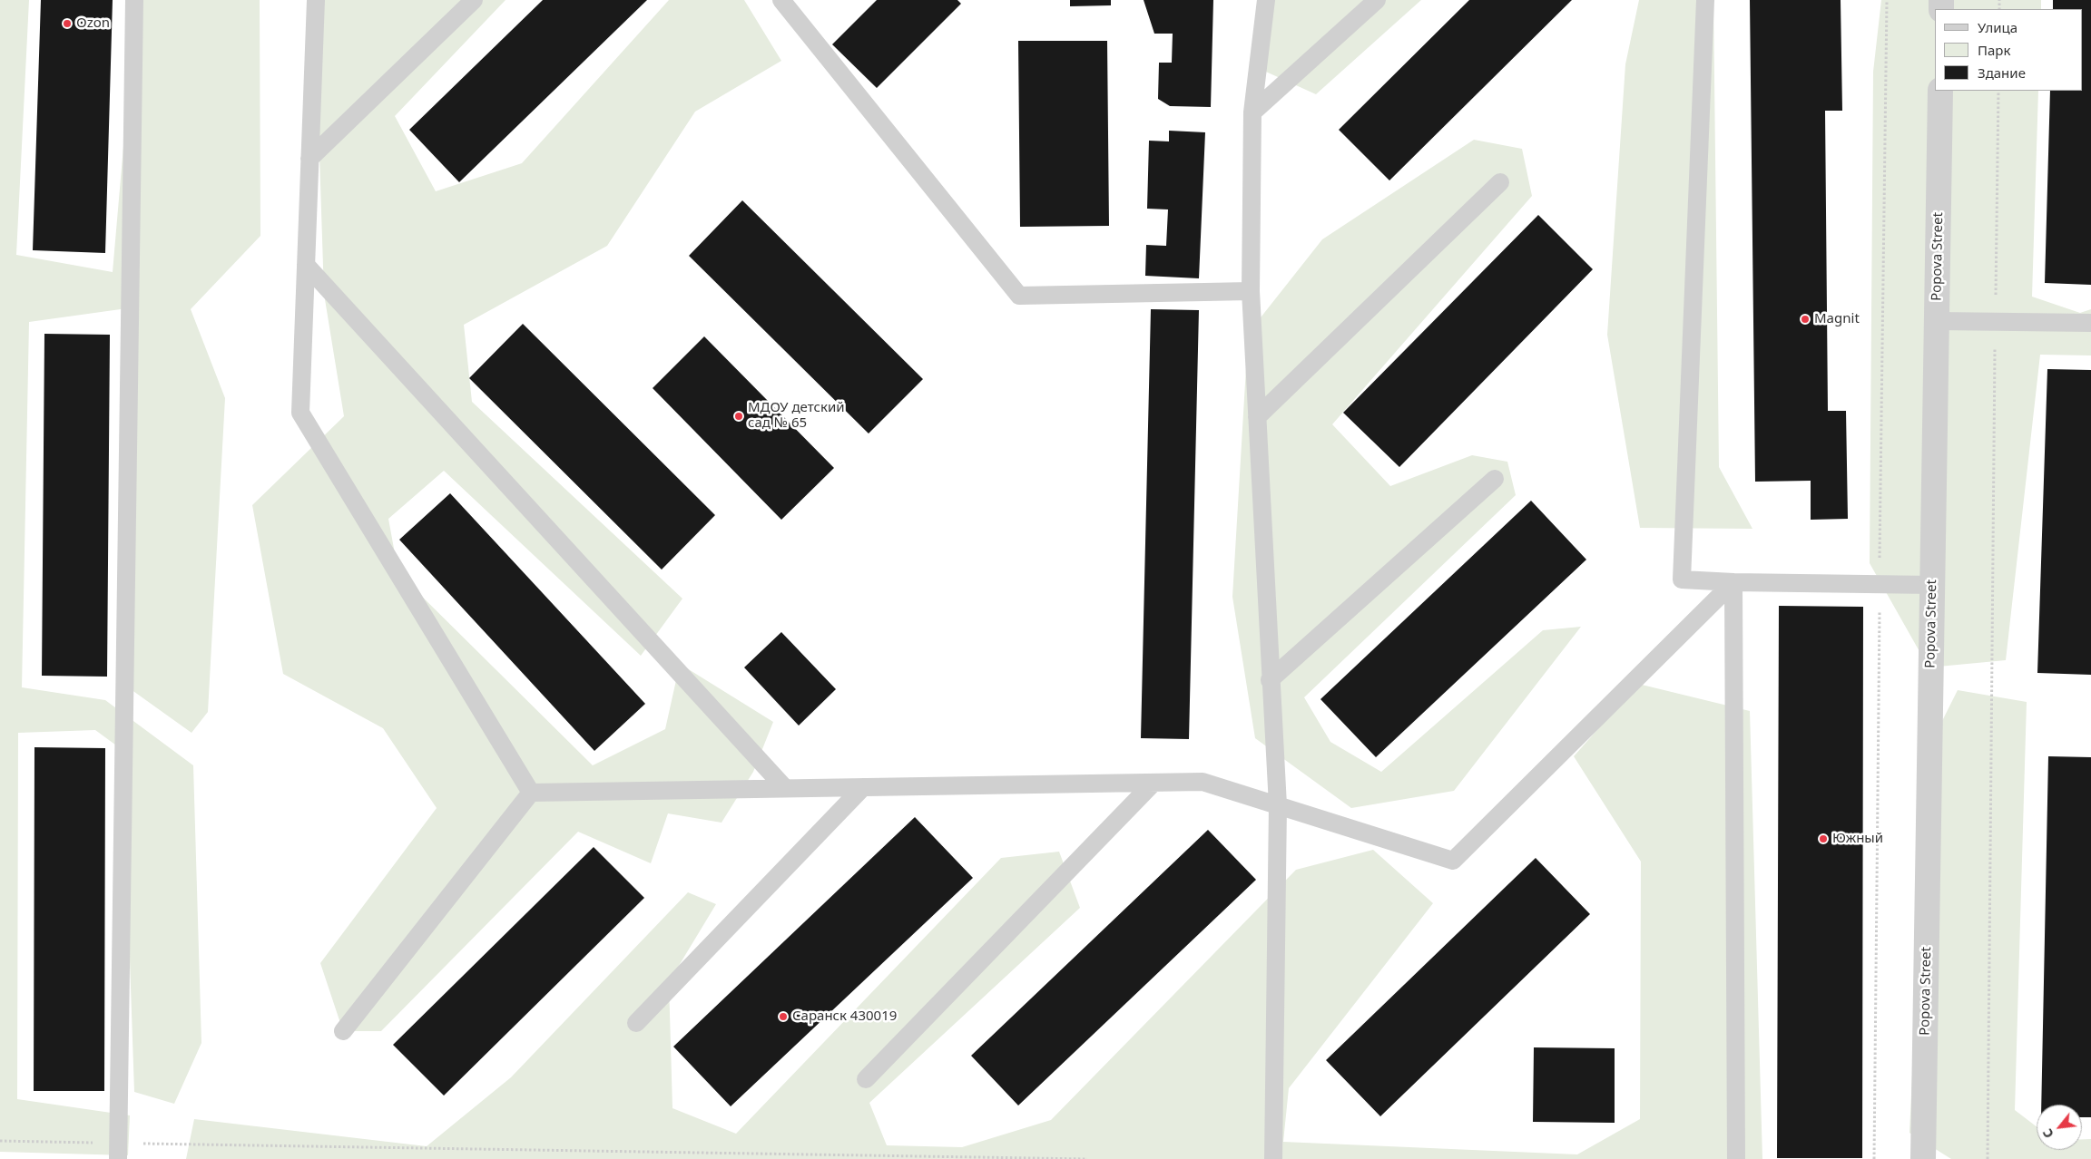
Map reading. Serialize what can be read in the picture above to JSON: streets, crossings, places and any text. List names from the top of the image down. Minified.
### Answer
{"streets":{"street":["Popova Street"]},"places":["Ozon","Magnit","МДОУ детский сад № 65","Южный","Саранск 430019"],"legend":["Улица","Парк","Здание"],"north":"bottom left"}
